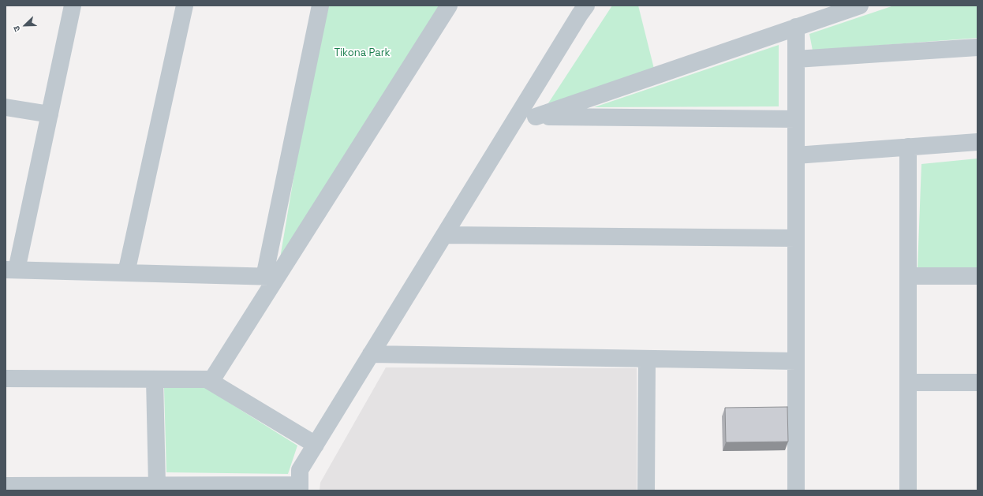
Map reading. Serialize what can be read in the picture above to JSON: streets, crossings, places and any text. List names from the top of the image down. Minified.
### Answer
{"parks":["Tikona Park"],"north":"bottom left"}
